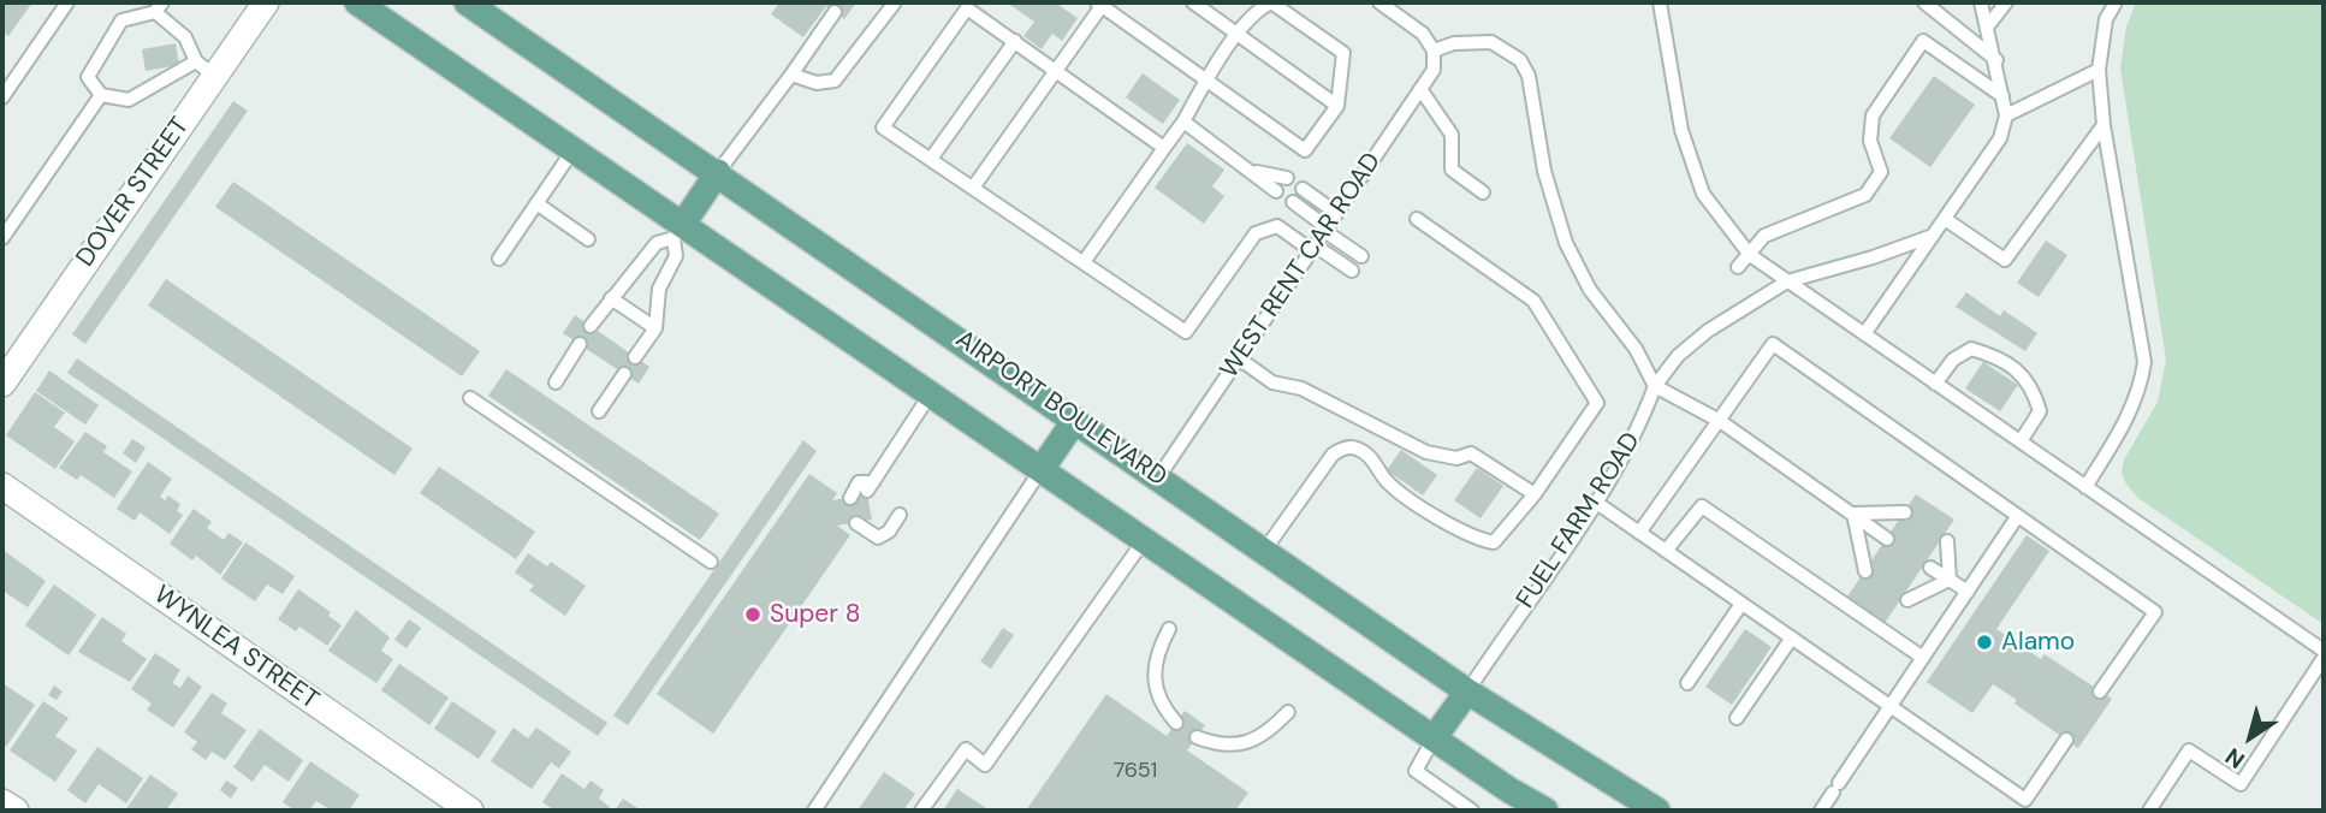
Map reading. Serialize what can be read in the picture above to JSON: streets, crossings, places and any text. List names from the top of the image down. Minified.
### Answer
{"streets":{"main road":["AIRPORT BOULEVARD"],"street":["DOVER STREET","WYNLEA STREET"],"lane":["WEST RENT CAR ROAD","FUEL FARM ROAD"]},"crossings":[["WEST RENT CAR ROAD","AIRPORT BOULEVARD"],["AIRPORT BOULEVARD","FUEL FARM ROAD"]],"places":["Super 8","Alamo"],"house_numbers":["7651"],"north":"bottom left"}
